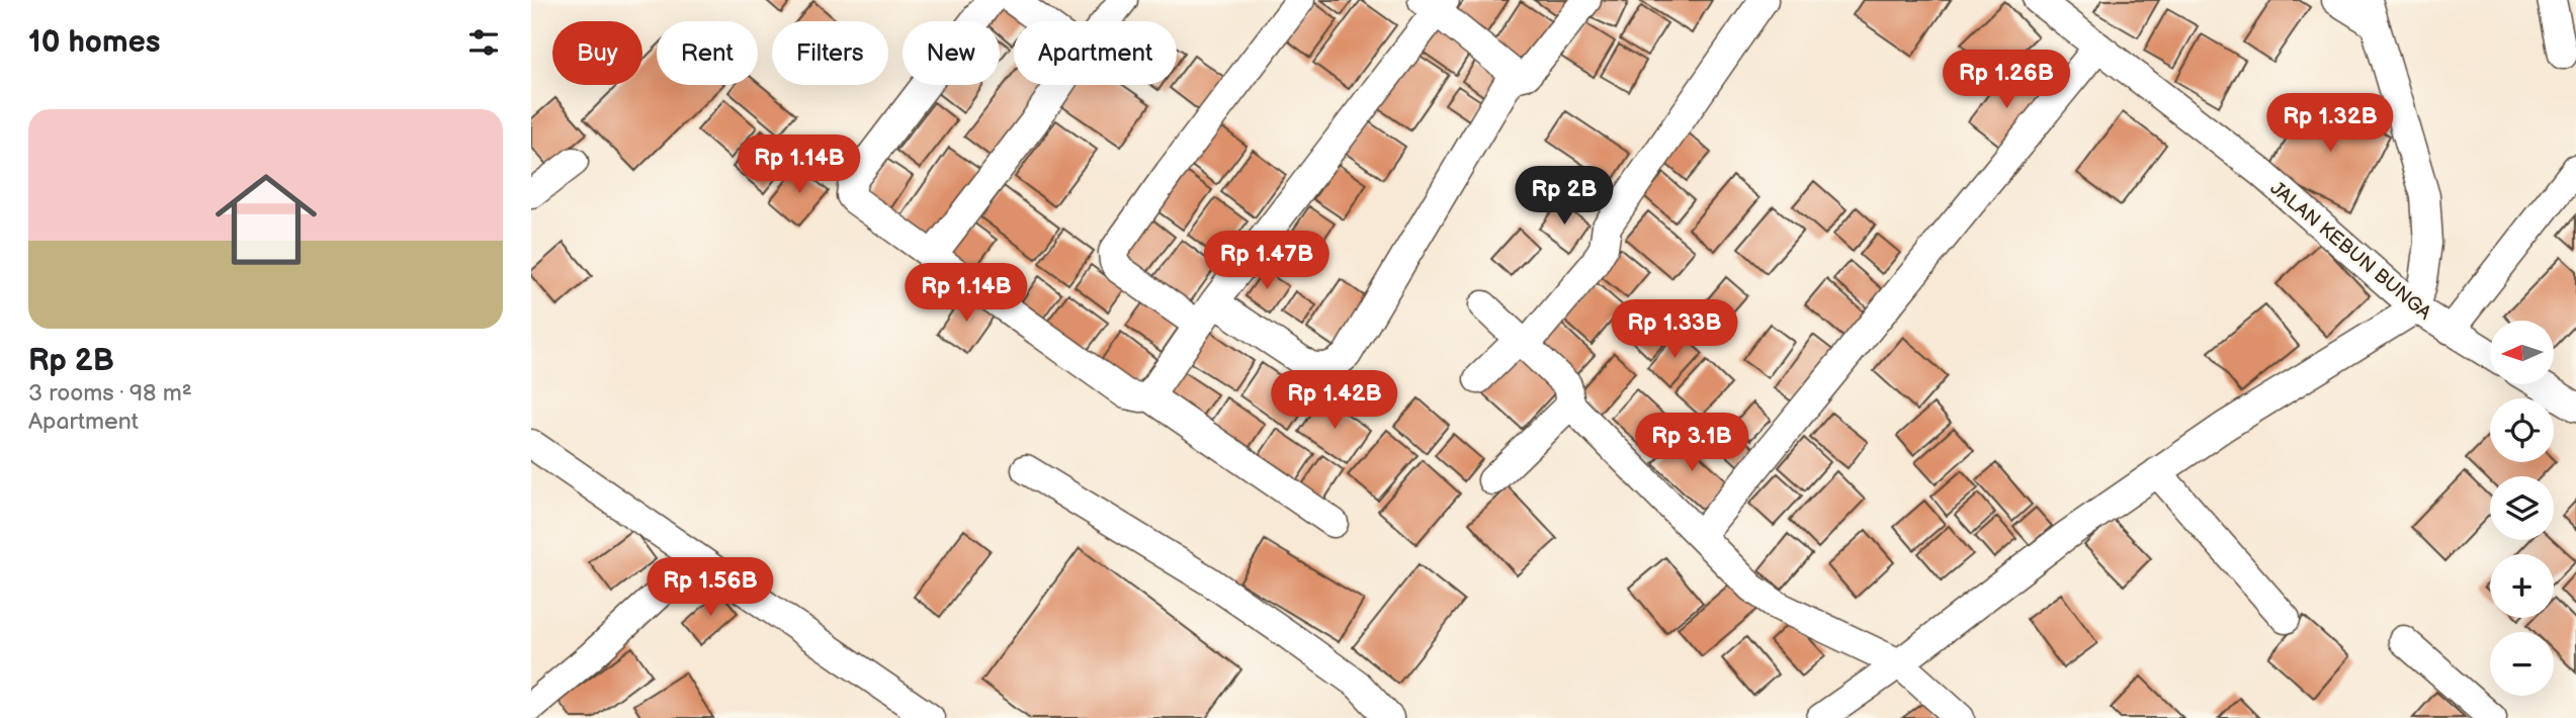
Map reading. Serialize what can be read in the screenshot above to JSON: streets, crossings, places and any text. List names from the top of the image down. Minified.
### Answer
{"streets":{"street":["JALAN KEBUN BUNGA"]},"north":"left","page":{"heading":"10 homes","chip":["Buy","Rent","Filters","New","Apartment"],"price":["Rp 1.26B","Rp 1.32B","Rp 1.14B","Rp 2B","Rp 1.47B","Rp 1.14B","Rp 1.33B","Rp 1.42B","Rp 3.1B","Rp 1.56B"],"list":[{"name":"Rp 2B","note":"3 rooms · 98 m² · Apartment"}],"map_buttons":["+","−"]}}
